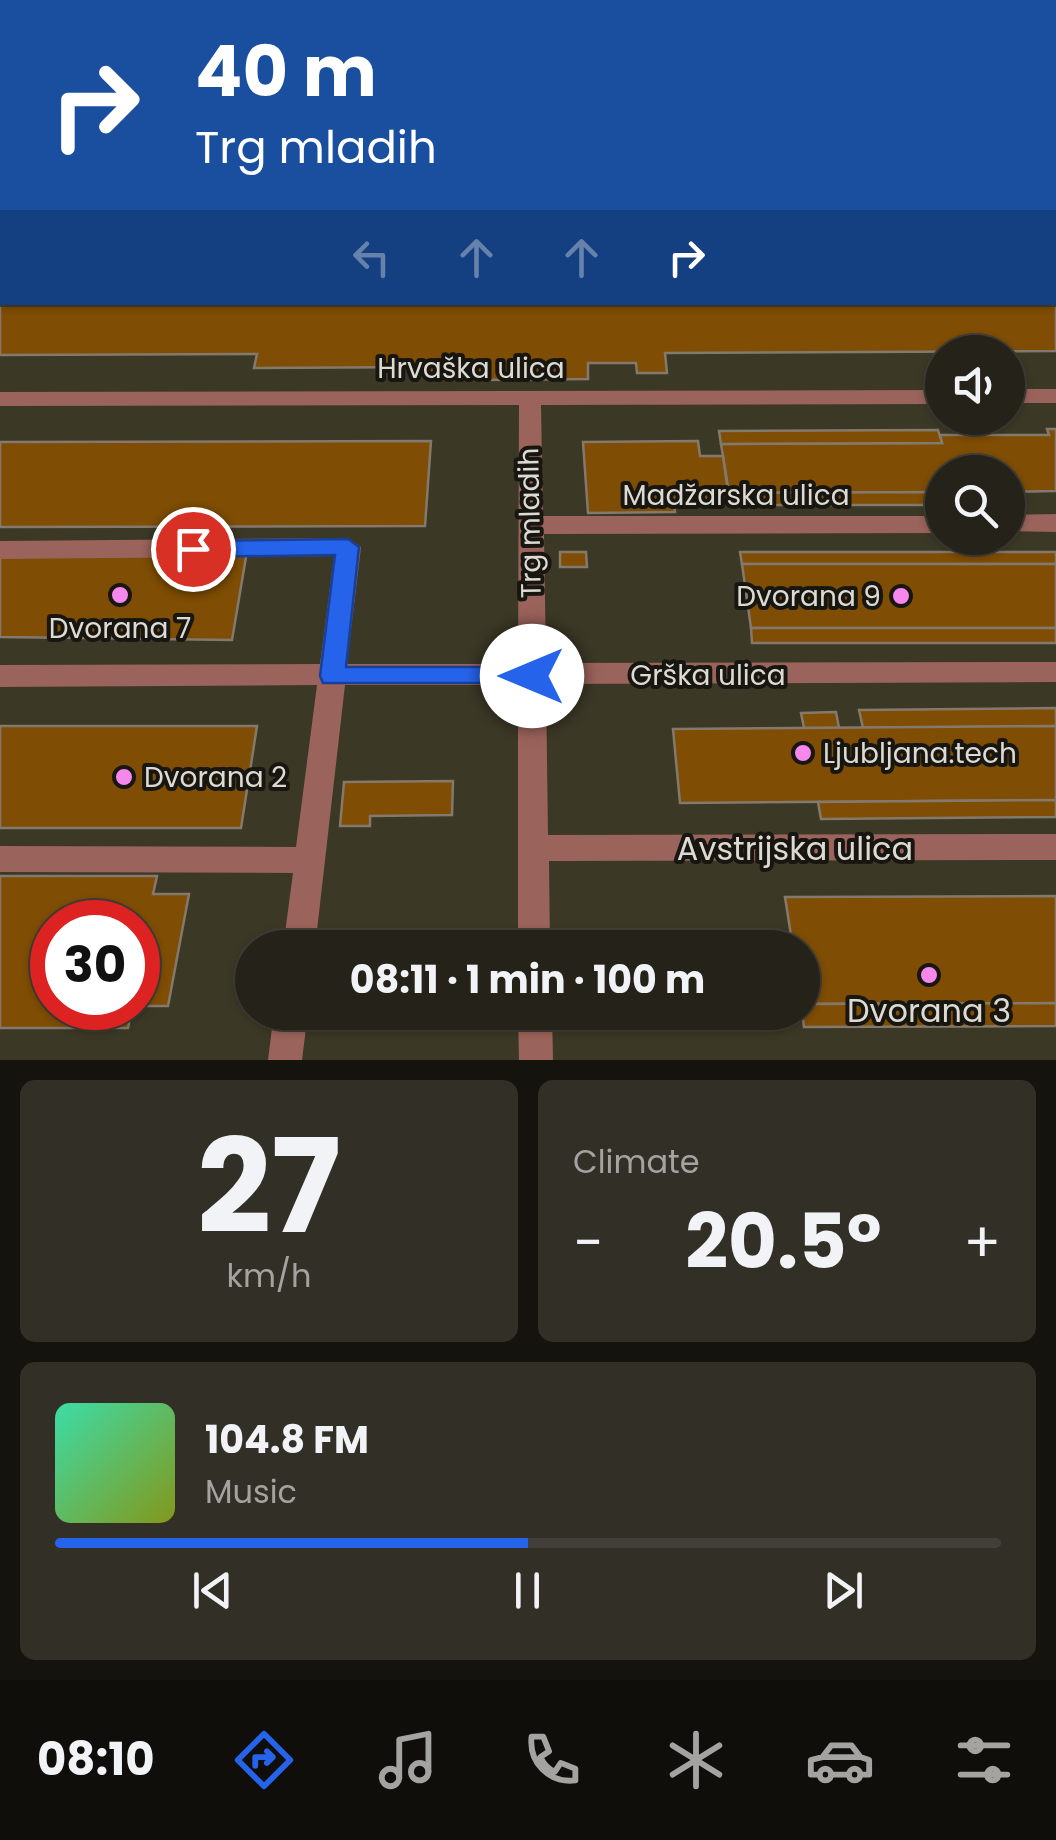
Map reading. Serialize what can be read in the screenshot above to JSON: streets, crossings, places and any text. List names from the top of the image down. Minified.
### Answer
{"streets":{"street":["Hrvaška ulica","Madžarska ulica","Trg mladih","Grška ulica","Avstrijska ulica"]},"crossings":[["Hrvaška ulica","Trg mladih"],["Madžarska ulica","Trg mladih"],["Trg mladih","Grška ulica"],["Trg mladih","Avstrijska ulica"]],"places":["Dvorana 7","Dvorana 9","Ljubljana.tech","Dvorana 2","Dvorana 3"],"page":{"turn":["40 m","Trg mladih"],"limit":"30","trip":"08:11 · 1 min · 100 m","tile":[["27","km/h"],"Climate"],"heat":["−","20.5°","+"],"song":["104.8 FM","Music"],"tabs":"08:10"}}
